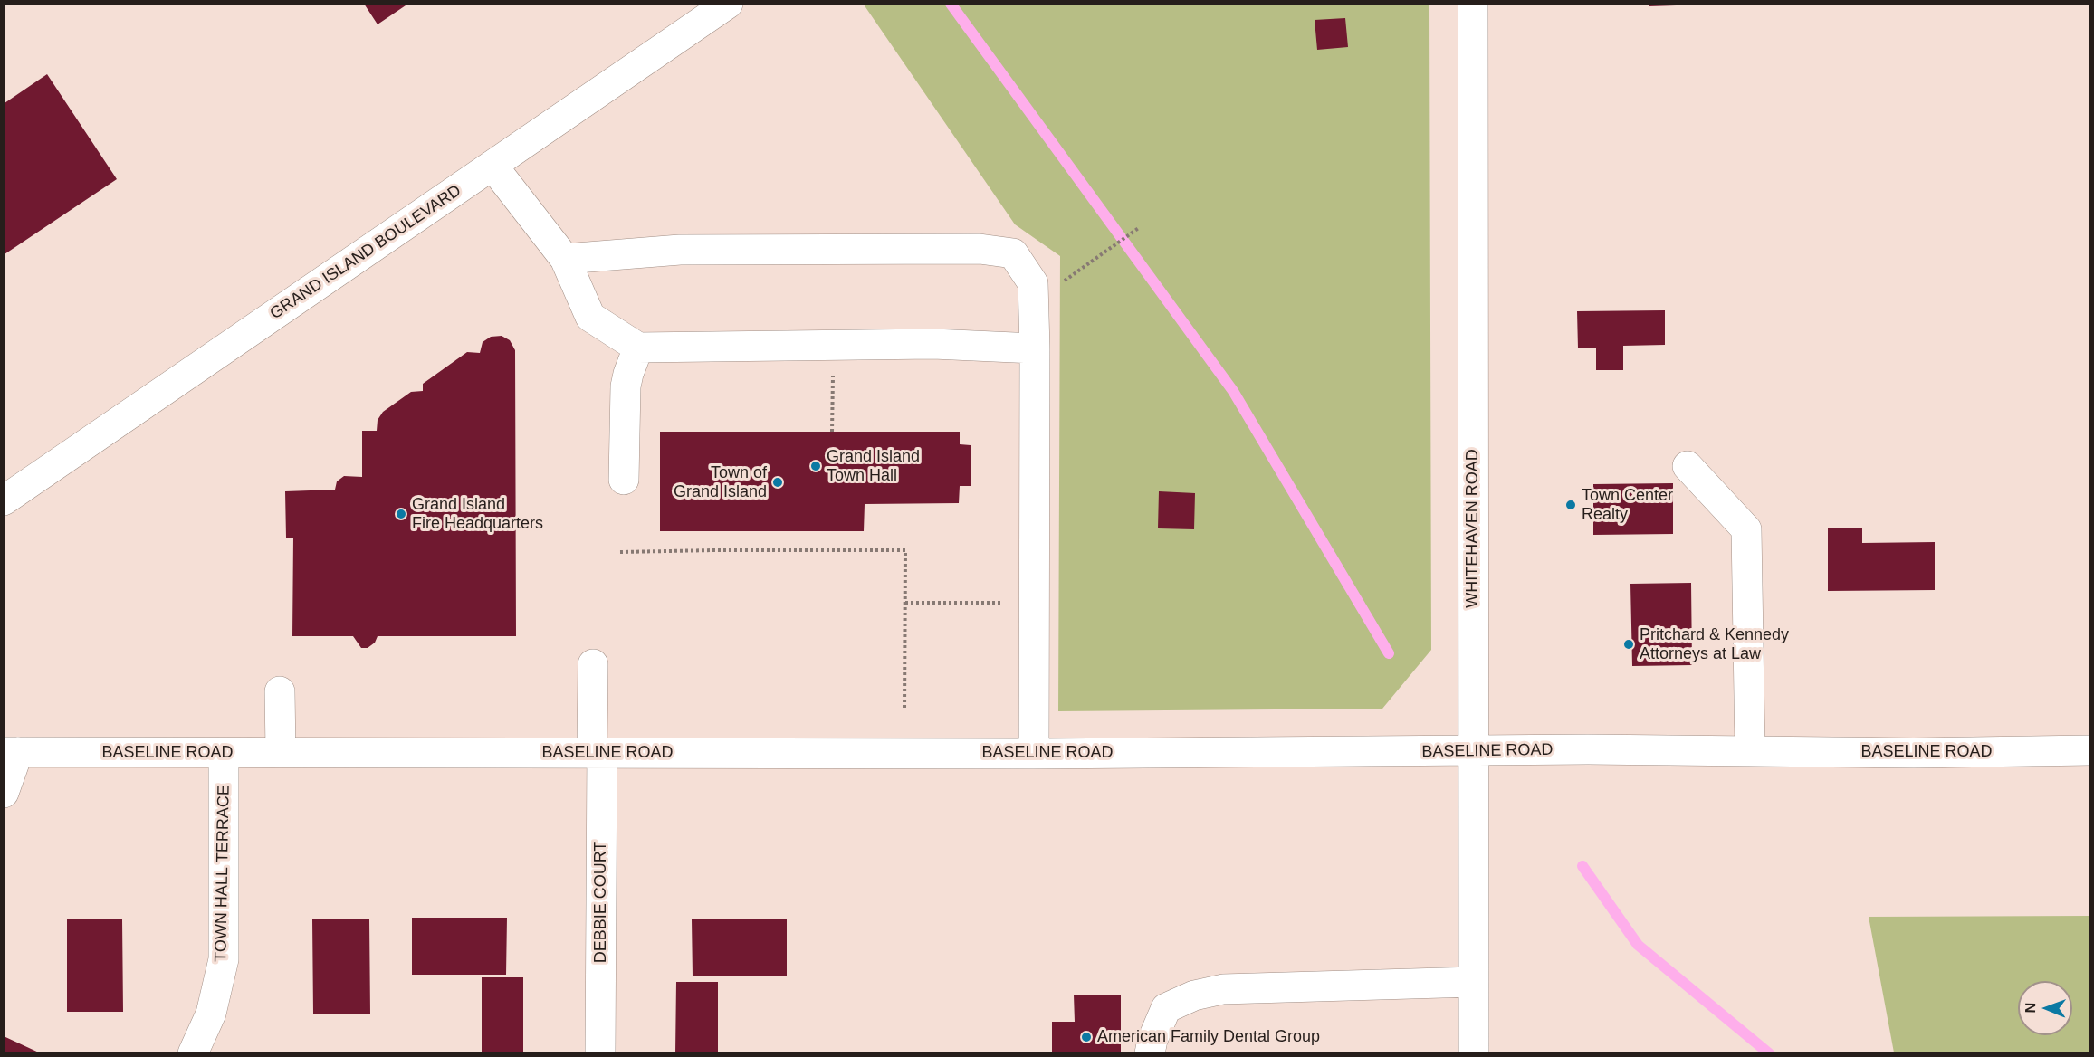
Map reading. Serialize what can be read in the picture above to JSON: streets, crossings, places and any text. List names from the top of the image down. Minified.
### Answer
{"streets":{"street":["GRAND ISLAND BOULEVARD","WHITEHAVEN ROAD","BASELINE ROAD","TOWN HALL TERRACE","DEBBIE COURT"]},"crossings":[["WHITEHAVEN ROAD","BASELINE ROAD"],["BASELINE ROAD","TOWN HALL TERRACE"],["BASELINE ROAD","DEBBIE COURT"]],"places":["Grand Island Town Hall","Town of Grand Island","Town Center Realty","Grand Island Fire Headquarters","Pritchard & Kennedy Attorneys at Law","American Family Dental Group"],"north":"left"}
